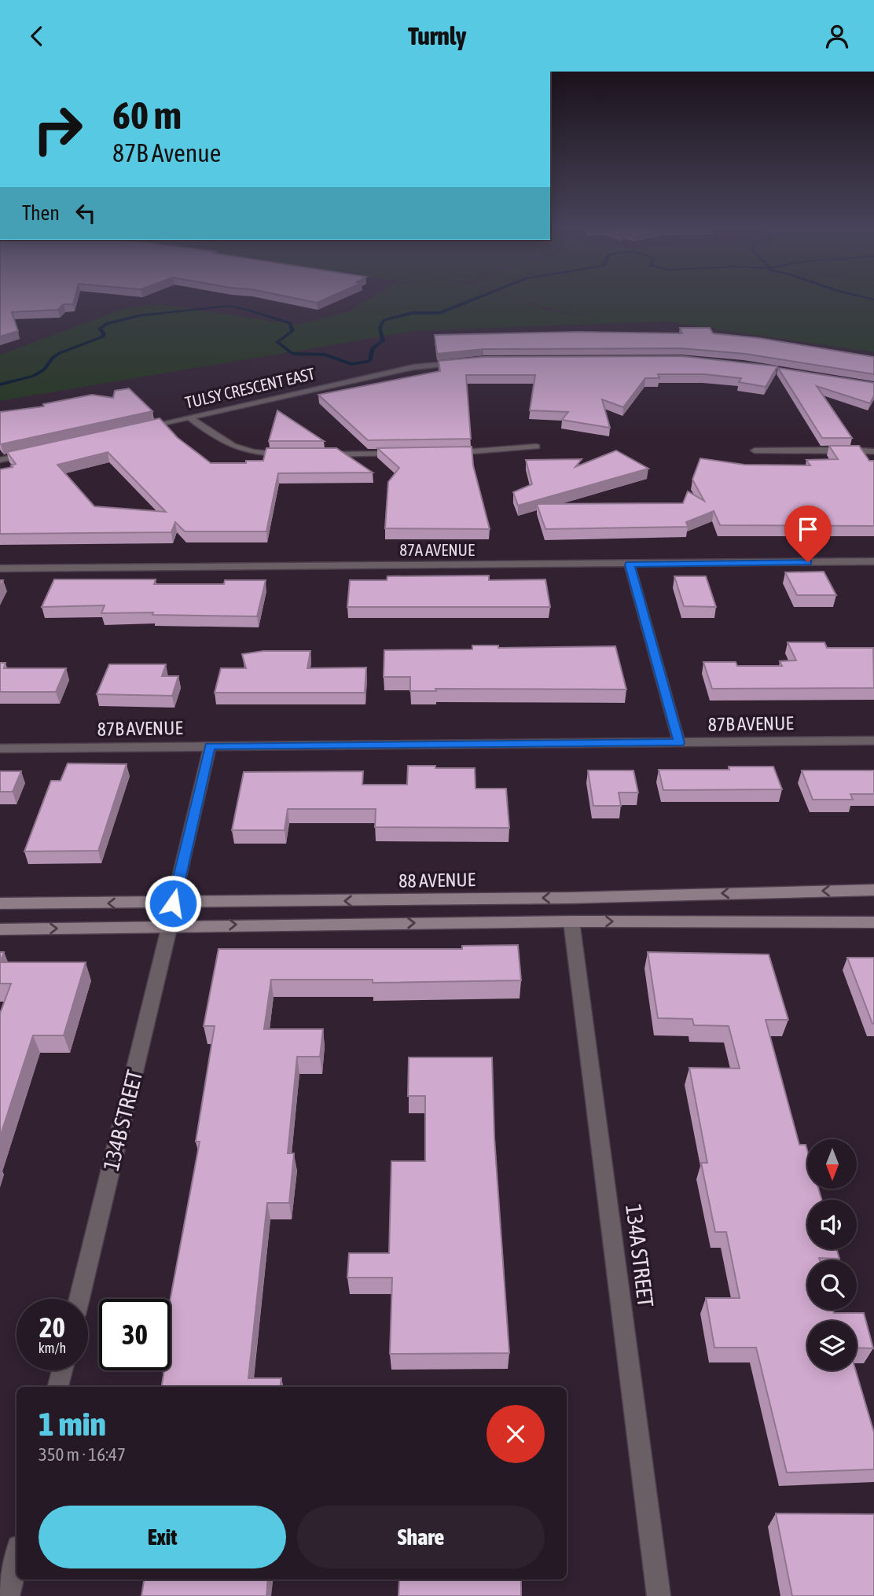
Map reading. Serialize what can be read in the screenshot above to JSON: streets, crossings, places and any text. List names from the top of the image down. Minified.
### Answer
{"streets":{"main road":["88 AVENUE"],"street":["TULSY CRESCENT EAST","87A AVENUE","87B AVENUE","134B STREET","134A STREET"]},"north":"bottom","page":{"header":"Turnly","turn":["60 m","87B Avenue"],"then":"Then","speed":"20 km/h","limit":"30","heading":["1 min","350 m · 16:47"],"buttons":["Exit","Share"]}}
